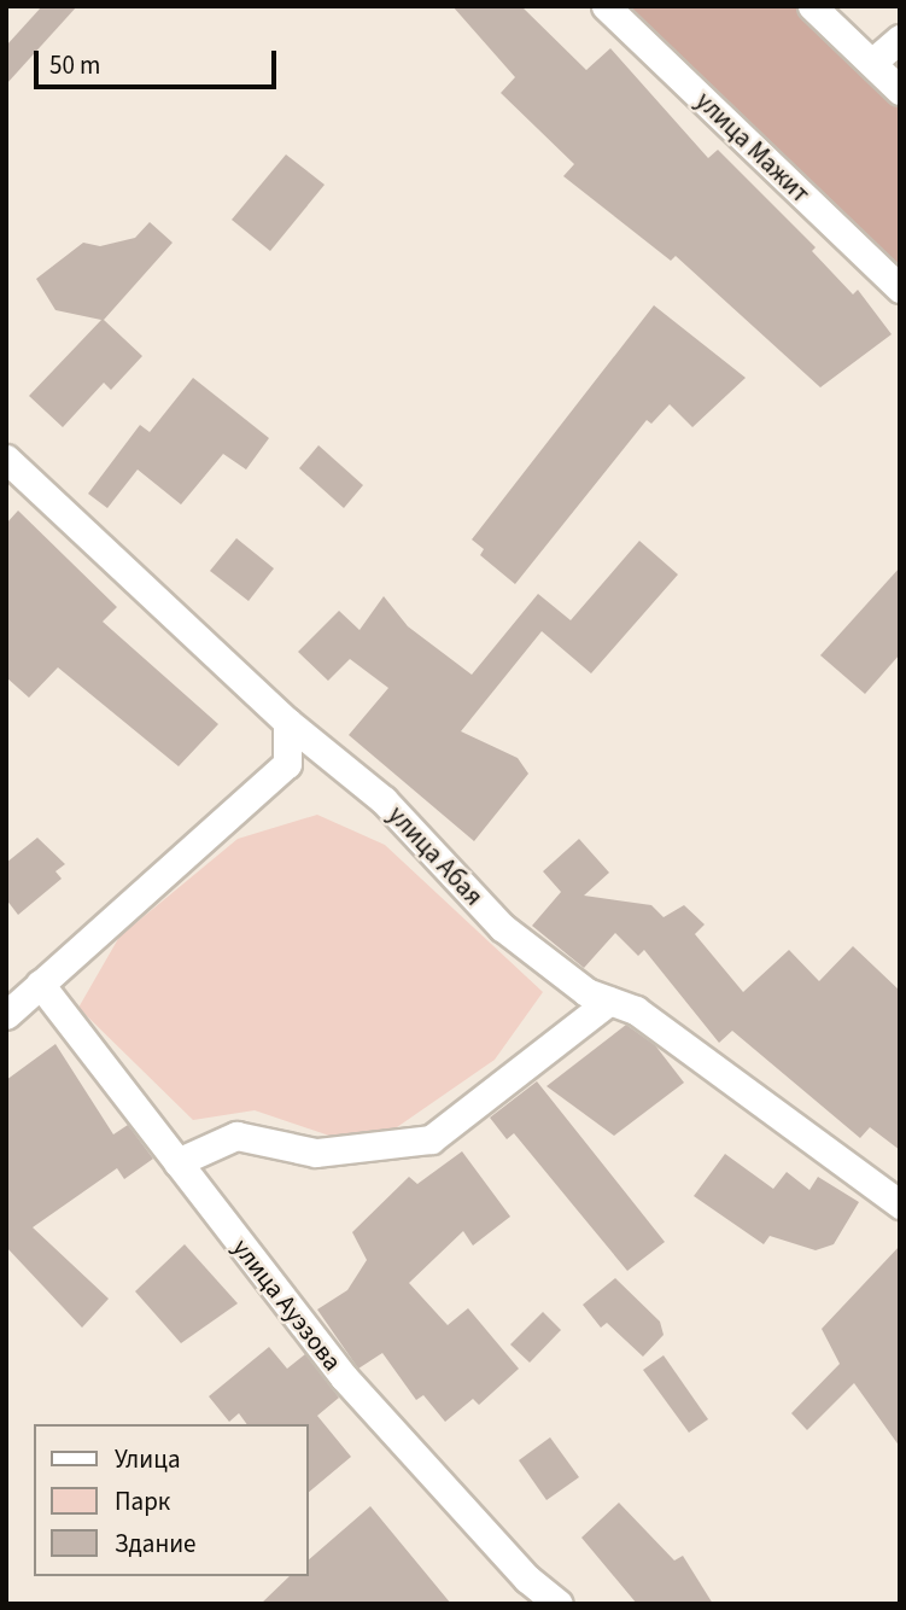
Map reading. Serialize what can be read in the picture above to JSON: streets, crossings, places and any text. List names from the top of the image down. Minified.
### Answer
{"streets":{"street":["улица Мажит","улица Абая","улица Ауэзова"]},"legend":["Улица","Парк","Здание"],"scale_bar":"50 m"}
